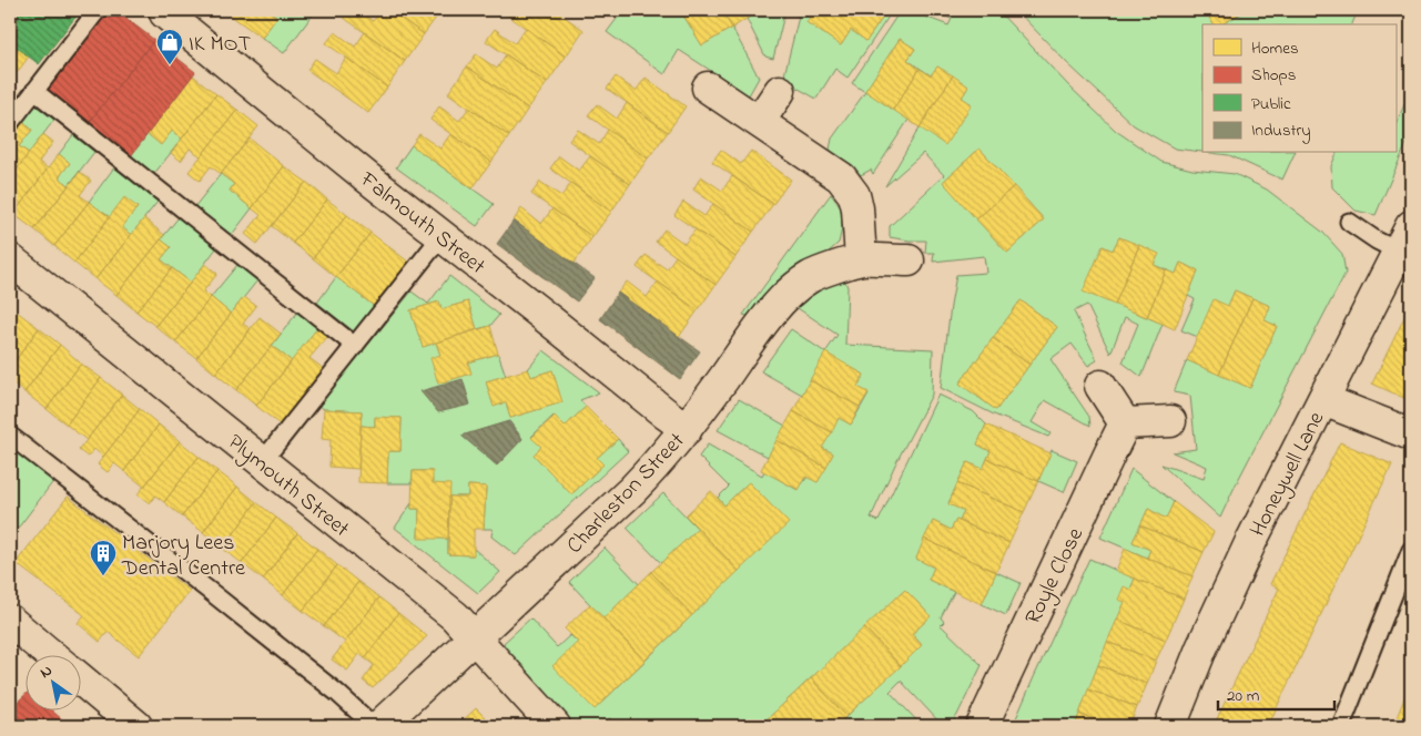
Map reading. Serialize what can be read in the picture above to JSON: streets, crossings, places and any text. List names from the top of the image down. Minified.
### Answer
{"streets":{"main road":["Falmouth Street","Honeywell Lane","Plymouth Street","Charleston Street","Royle Close"]},"crossings":[["Falmouth Street","Charleston Street"],["Plymouth Street","Charleston Street"]],"places":{"shop":["IK MOT"],"building":["Marjory Lees Dental Centre"]},"legend":["Homes","Shops","Public","Industry"],"scale_bar":"20 m","north":"top left"}
